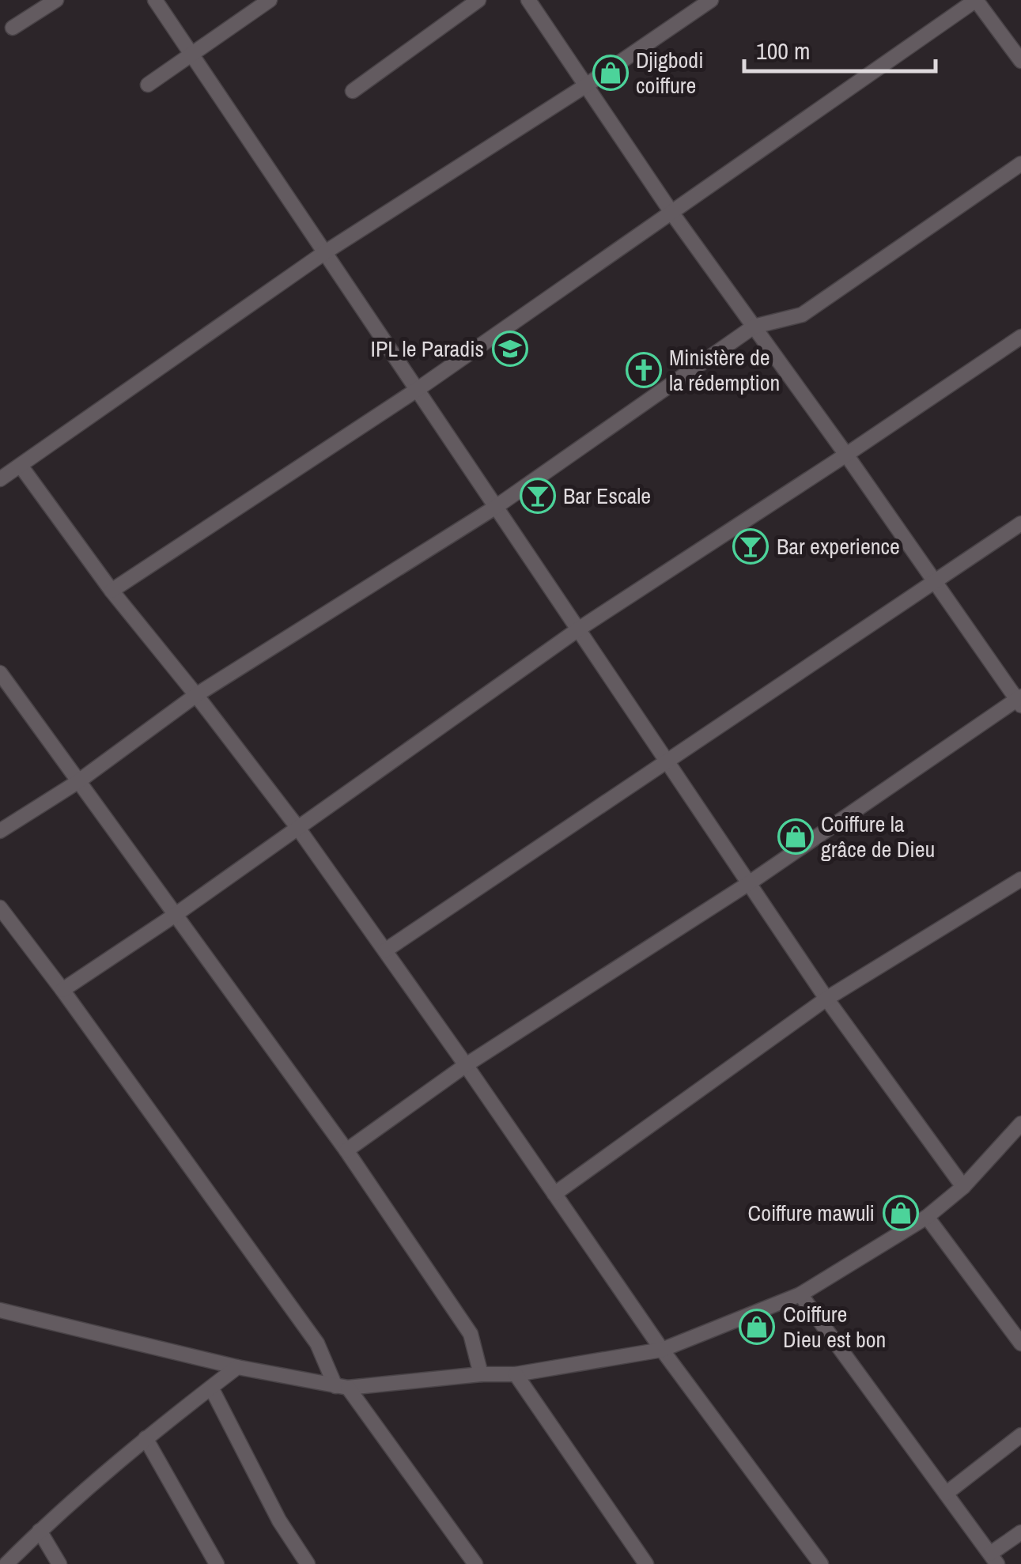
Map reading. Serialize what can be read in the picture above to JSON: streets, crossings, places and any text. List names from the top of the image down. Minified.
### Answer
{"places":{"shop":["Djigbodi coiffure","Coiffure la grâce de Dieu","Coiffure mawuli","Coiffure Dieu est bon"],"school or university":["IPL le Paradis"],"church":["Ministère de la rédemption"],"bar":["Bar Escale","Bar experience"]},"scale_bar":"100 m"}
